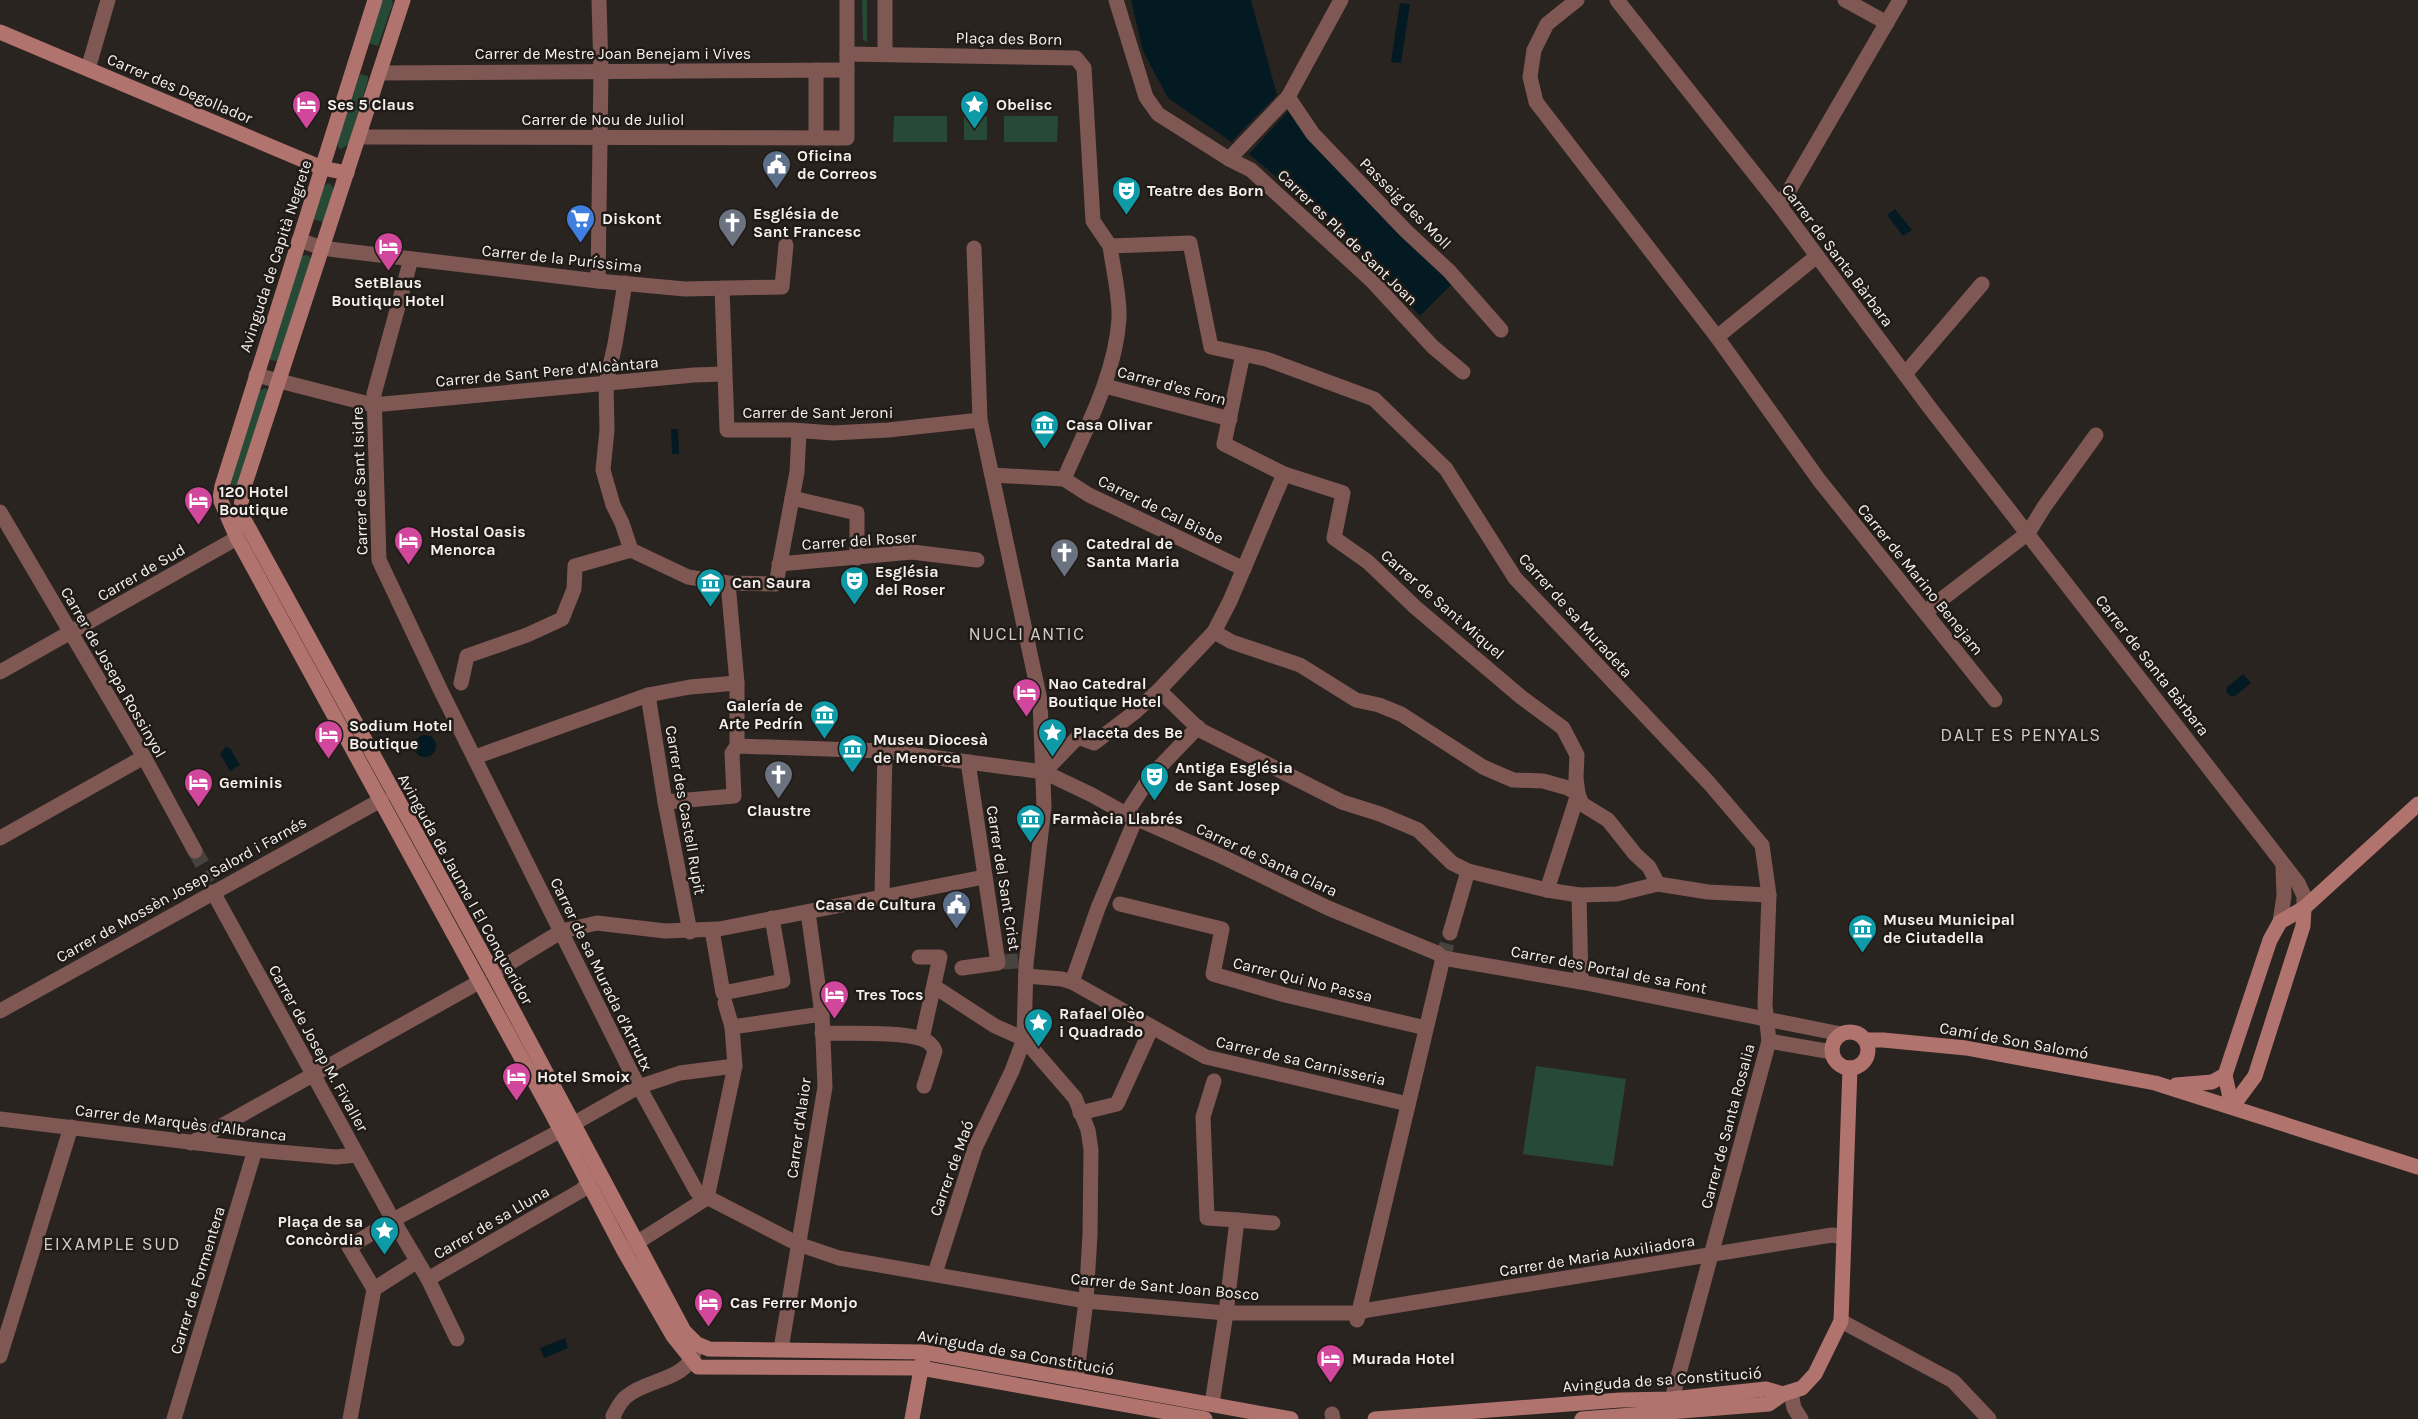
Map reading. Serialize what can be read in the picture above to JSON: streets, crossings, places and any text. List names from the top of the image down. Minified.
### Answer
{"streets":{"street":["Plaça des Born","Carrer de Mestre Joan Benejam i Vives","Carrer des Degollador","Carrer de Nou de Juliol","Passeig des Moll","Carrer es Pla de Sant Joan","Carrer de Santa Bàrbara","Avinguda de Capità Negrete","Carrer de la Puríssima","Carrer de Sant Pere d'Alcàntara","Carrer d'es Forn","Carrer de Sant Jeroni","Carrer de Sant Isidre","Carrer de Cal Bisbe","Carrer del Roser","Carrer de Sud","Carrer de Marino Benejam","Carrer de Sant Miquel","Carrer de sa Muradeta","Carrer de Josepa Rossinyol","Carrer des Castell Rupit","Carrer de Santa Clara","Carrer del Sant Crist","Carrer de Mossèn Josep Salord i Farnés","Avinguda de Jaume I El Conqueridor","Carrer des Portal de sa Font","Carrer de sa Murada d'Artrutx","Carrer Qui No Passa","Camí de Son Salomó","Carrer de Josep M. Fivaller","Carrer de sa Carnisseria","Carrer de Marquès d'Albranca","Carrer de Santa Rosalia","Carrer d'Alaior","Carrer de Maó","Carrer de sa Lluna","Carrer de Maria Auxiliadora","Carrer de Formentera","Carrer de Sant Joan Bosco","Avinguda de sa Constitució"]},"crossings":[["Plaça des Born","Carrer de sa Muradeta"],["Carrer de Mestre Joan Benejam i Vives","Carrer de Nou de Juliol"],["Carrer des Degollador","Avinguda de Capità Negrete"],["Avinguda de Capità Negrete","Carrer de la Puríssima"],["Avinguda de Capità Negrete","Avinguda de Jaume I El Conqueridor"],["Carrer de la Puríssima","Carrer de Sant Isidre"],["Carrer de Sant Pere d'Alcàntara","Carrer de Sant Jeroni"],["Carrer de Sant Pere d'Alcàntara","Carrer de Sant Isidre"],["Carrer de Sant Isidre","Carrer de sa Murada d'Artrutx"],["Carrer de Sud","Carrer de Josepa Rossinyol"],["Carrer de Sud","Avinguda de Jaume I El Conqueridor"],["Carrer de sa Muradeta","Carrer des Portal de sa Font"],["Carrer de sa Muradeta","Carrer de Santa Rosalia"],["Carrer de Santa Clara","Carrer del Sant Crist"],["Carrer de Santa Clara","Carrer des Portal de sa Font"],["Carrer de Mossèn Josep Salord i Farnés","Avinguda de Jaume I El Conqueridor"],["Carrer de Mossèn Josep Salord i Farnés","Carrer de Josep M. Fivaller"],["Avinguda de Jaume I El Conqueridor","Carrer de sa Lluna"],["Avinguda de Jaume I El Conqueridor","Avinguda de sa Constitució"],["Carrer des Portal de sa Font","Camí de Son Salomó"],["Carrer des Portal de sa Font","Carrer de Santa Rosalia"],["Carrer de sa Murada d'Artrutx","Carrer d'Alaior"],["Carrer de sa Murada d'Artrutx","Carrer de Sant Joan Bosco"],["Carrer de Josep M. Fivaller","Carrer de Marquès d'Albranca"],["Carrer de Marquès d'Albranca","Carrer de Formentera"],["Carrer de Santa Rosalia","Carrer de Maria Auxiliadora"],["Carrer de Santa Rosalia","Avinguda de sa Constitució"],["Carrer d'Alaior","Carrer de Sant Joan Bosco"],["Carrer d'Alaior","Avinguda de sa Constitució"],["Carrer de Maó","Carrer de Sant Joan Bosco"],["Carrer de Maria Auxiliadora","Carrer de Sant Joan Bosco"]],"districts":["NUCLI ANTIC","DALT ES PENYALS","EIXAMPLE SUD"],"places":{"hotel":["Ses 5 Claus","SetBlaus Boutique Hotel","120 Hotel Boutique","Hostal Oasis Menorca","Nao Catedral Boutique Hotel","Sodium Hotel Boutique","Geminis","Tres Tocs","Hotel Smoix","Cas Ferrer Monjo","Murada Hotel"],"place":["Obelisc","Placeta des Be","Rafael Olèo i Quadrado","Plaça de sa Concòrdia"],"public building":["Oficina de Correos","Casa de Cultura"],"theatre":["Teatre des Born","Església del Roser","Antiga Església de Sant Josep"],"supermarket":["Diskont"],"church":["Església de Sant Francesc","Catedral de Santa Maria","Claustre"],"museum":["Casa Olivar","Can Saura","Galería de Arte Pedrín","Museu Diocesà de Menorca","Farmàcia Llabrés","Museu Municipal de Ciutadella"]}}
